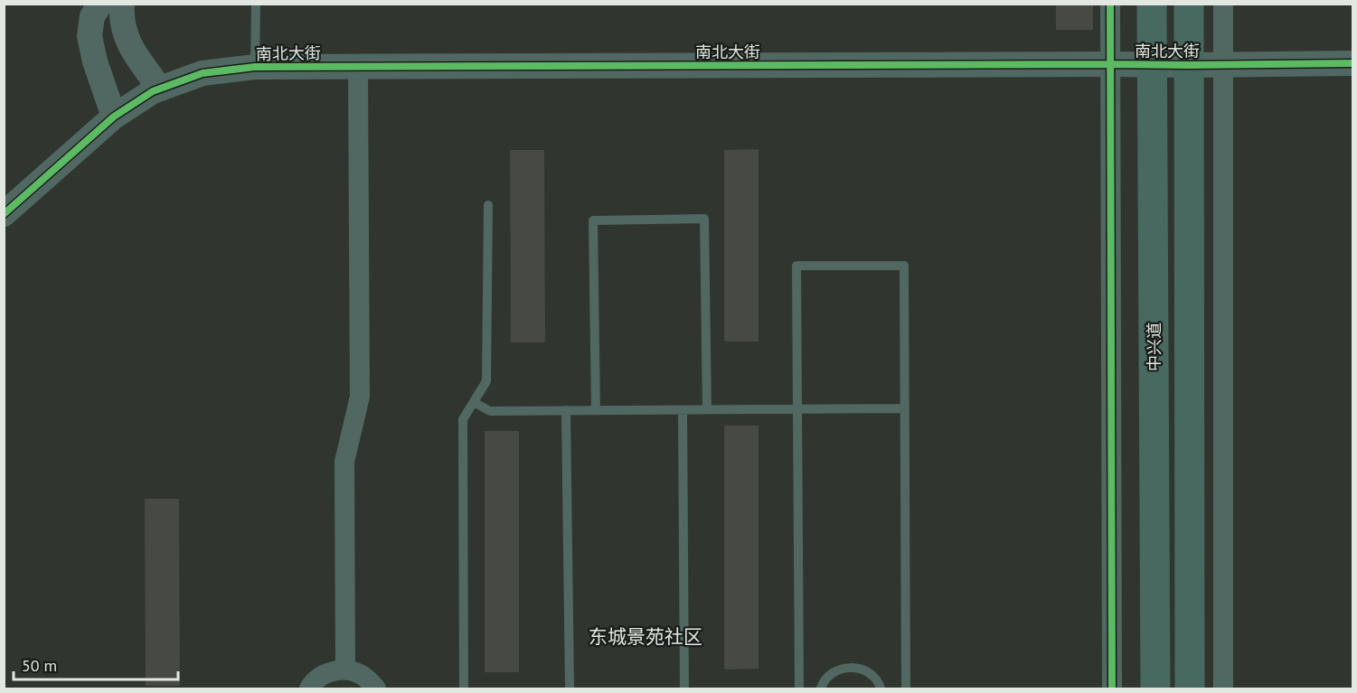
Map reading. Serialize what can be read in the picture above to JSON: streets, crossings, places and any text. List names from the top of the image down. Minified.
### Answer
{"streets":{"main road":["中兴道"],"street":["南北大街"]},"crossings":[["南北大街","中兴道"]],"districts":["东城景苑社区"],"scale_bar":"50 m"}
